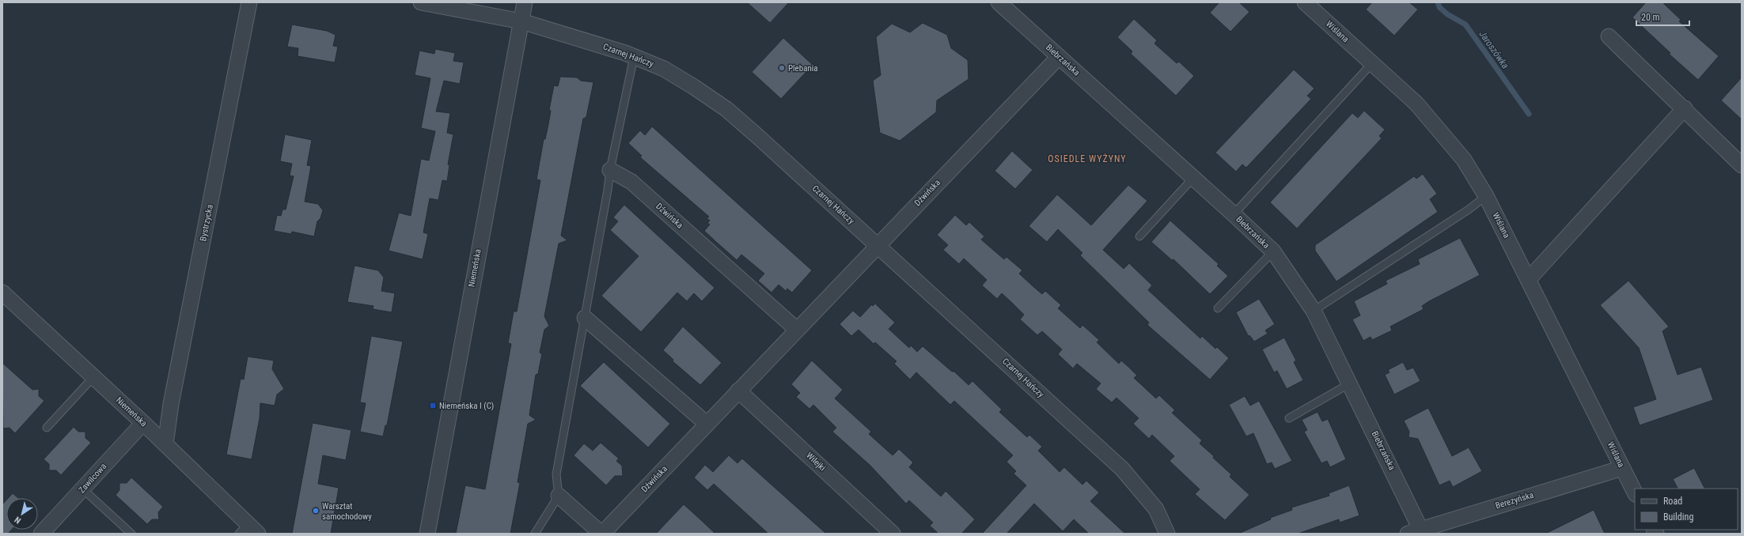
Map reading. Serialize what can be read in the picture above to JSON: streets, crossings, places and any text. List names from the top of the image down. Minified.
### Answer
{"streets":{"street":["Wiślana","Czarnej Hańczy","Biebrzańska","Dźwińska","Bystrzycka","Niemeńska","Wilejki","Zawilcowa","Berezyńska"]},"crossings":[["Wiślana","Berezyńska"],["Czarnej Hańczy","Dźwińska"],["Czarnej Hańczy","Niemeńska"],["Biebrzańska","Dźwińska"],["Biebrzańska","Berezyńska"],["Dźwińska","Wilejki"],["Bystrzycka","Niemeńska"],["Niemeńska","Zawilcowa"]],"districts":["OSIEDLE WYŻYNY"],"water":["Jaroszówka"],"places":{"other":["Plebania","Warsztat samochodowy"],"transit":["Niemeńska I (C)"]},"legend":["Road","Building"],"scale_bar":"20 m","north":"bottom left"}
